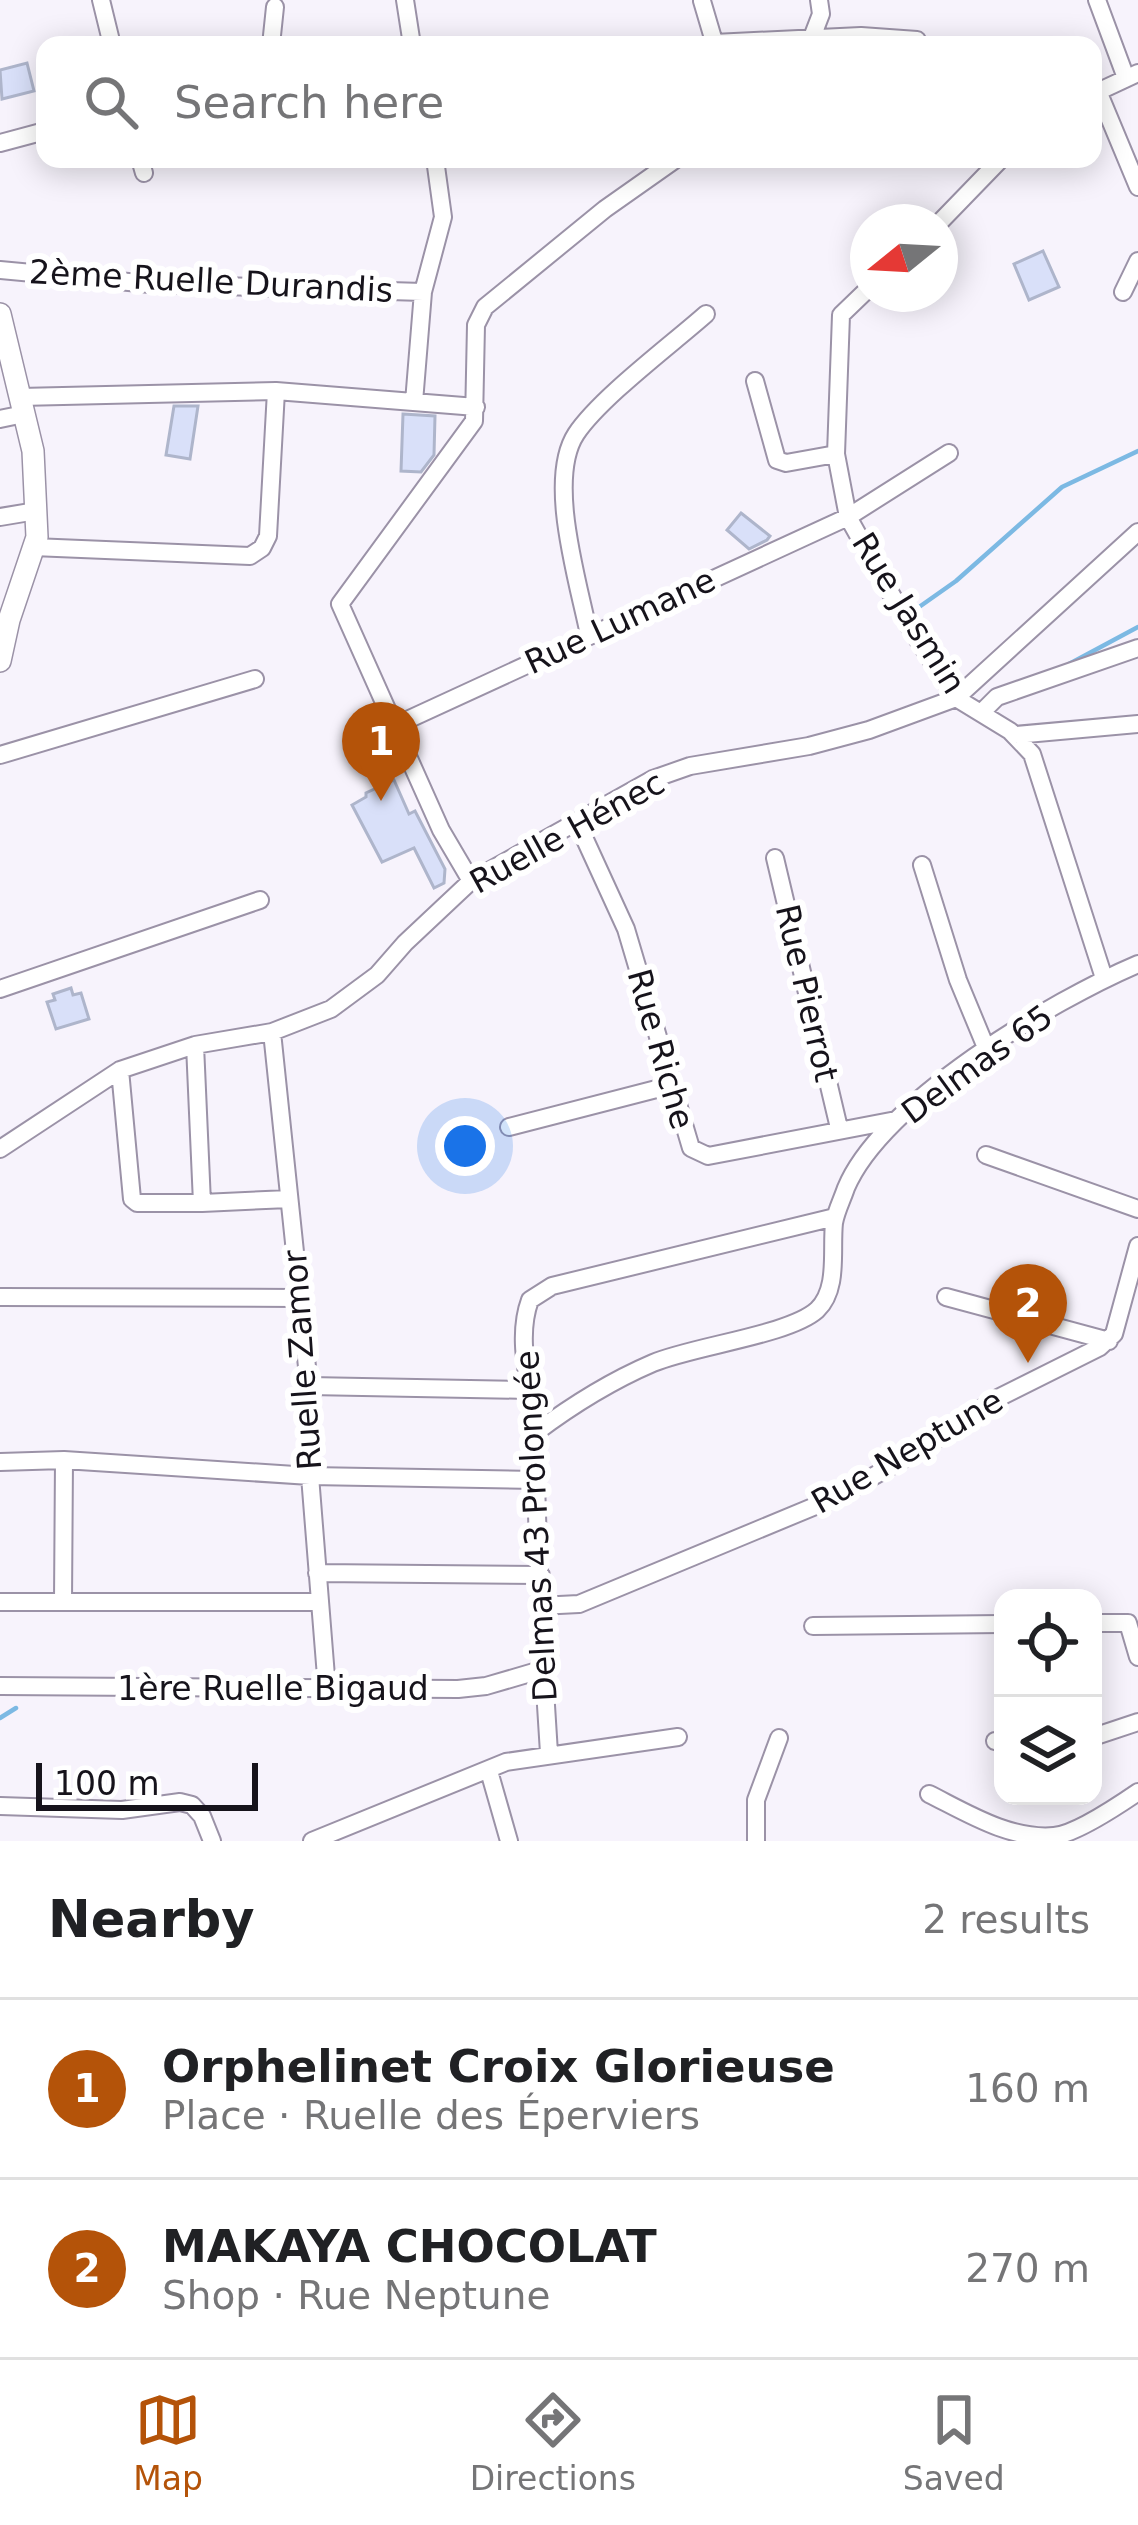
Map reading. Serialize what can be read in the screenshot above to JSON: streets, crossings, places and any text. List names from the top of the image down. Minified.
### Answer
{"streets":{"street":["2ème Ruelle Durandis","Rue Jasmin","Rue Lumane","Ruelle Hénec","Rue Pierrot","Rue Riche","Delmas 65","Ruelle Zamor","Rue Neptune","Delmas 43 Prolongée","1ère Ruelle Bigaud"]},"crossings":[["Rue Jasmin","Rue Lumane"],["Rue Jasmin","Ruelle Hénec"],["Rue Jasmin","Delmas 65"],["Ruelle Hénec","Rue Riche"],["Ruelle Hénec","Ruelle Zamor"],["Rue Pierrot","Rue Riche"],["Rue Riche","Delmas 65"],["Delmas 65","Delmas 43 Prolongée"],["Ruelle Zamor","1ère Ruelle Bigaud"],["Rue Neptune","Delmas 43 Prolongée"],["Delmas 43 Prolongée","1ère Ruelle Bigaud"]],"scale_bar":"100 m","north":"left","page":{"search":"Search here","pins":["1","2"],"scale":"100 m","heading":["Nearby","2 results"],"list":[{"mark":"1","name":"Orphelinet Croix Glorieuse","note":"Place · Ruelle des Éperviers","value":"160 m"},{"mark":"2","name":"MAKAYA CHOCOLAT","note":"Shop · Rue Neptune","value":"270 m"}],"nav":["Map","Directions","Saved"]}}
